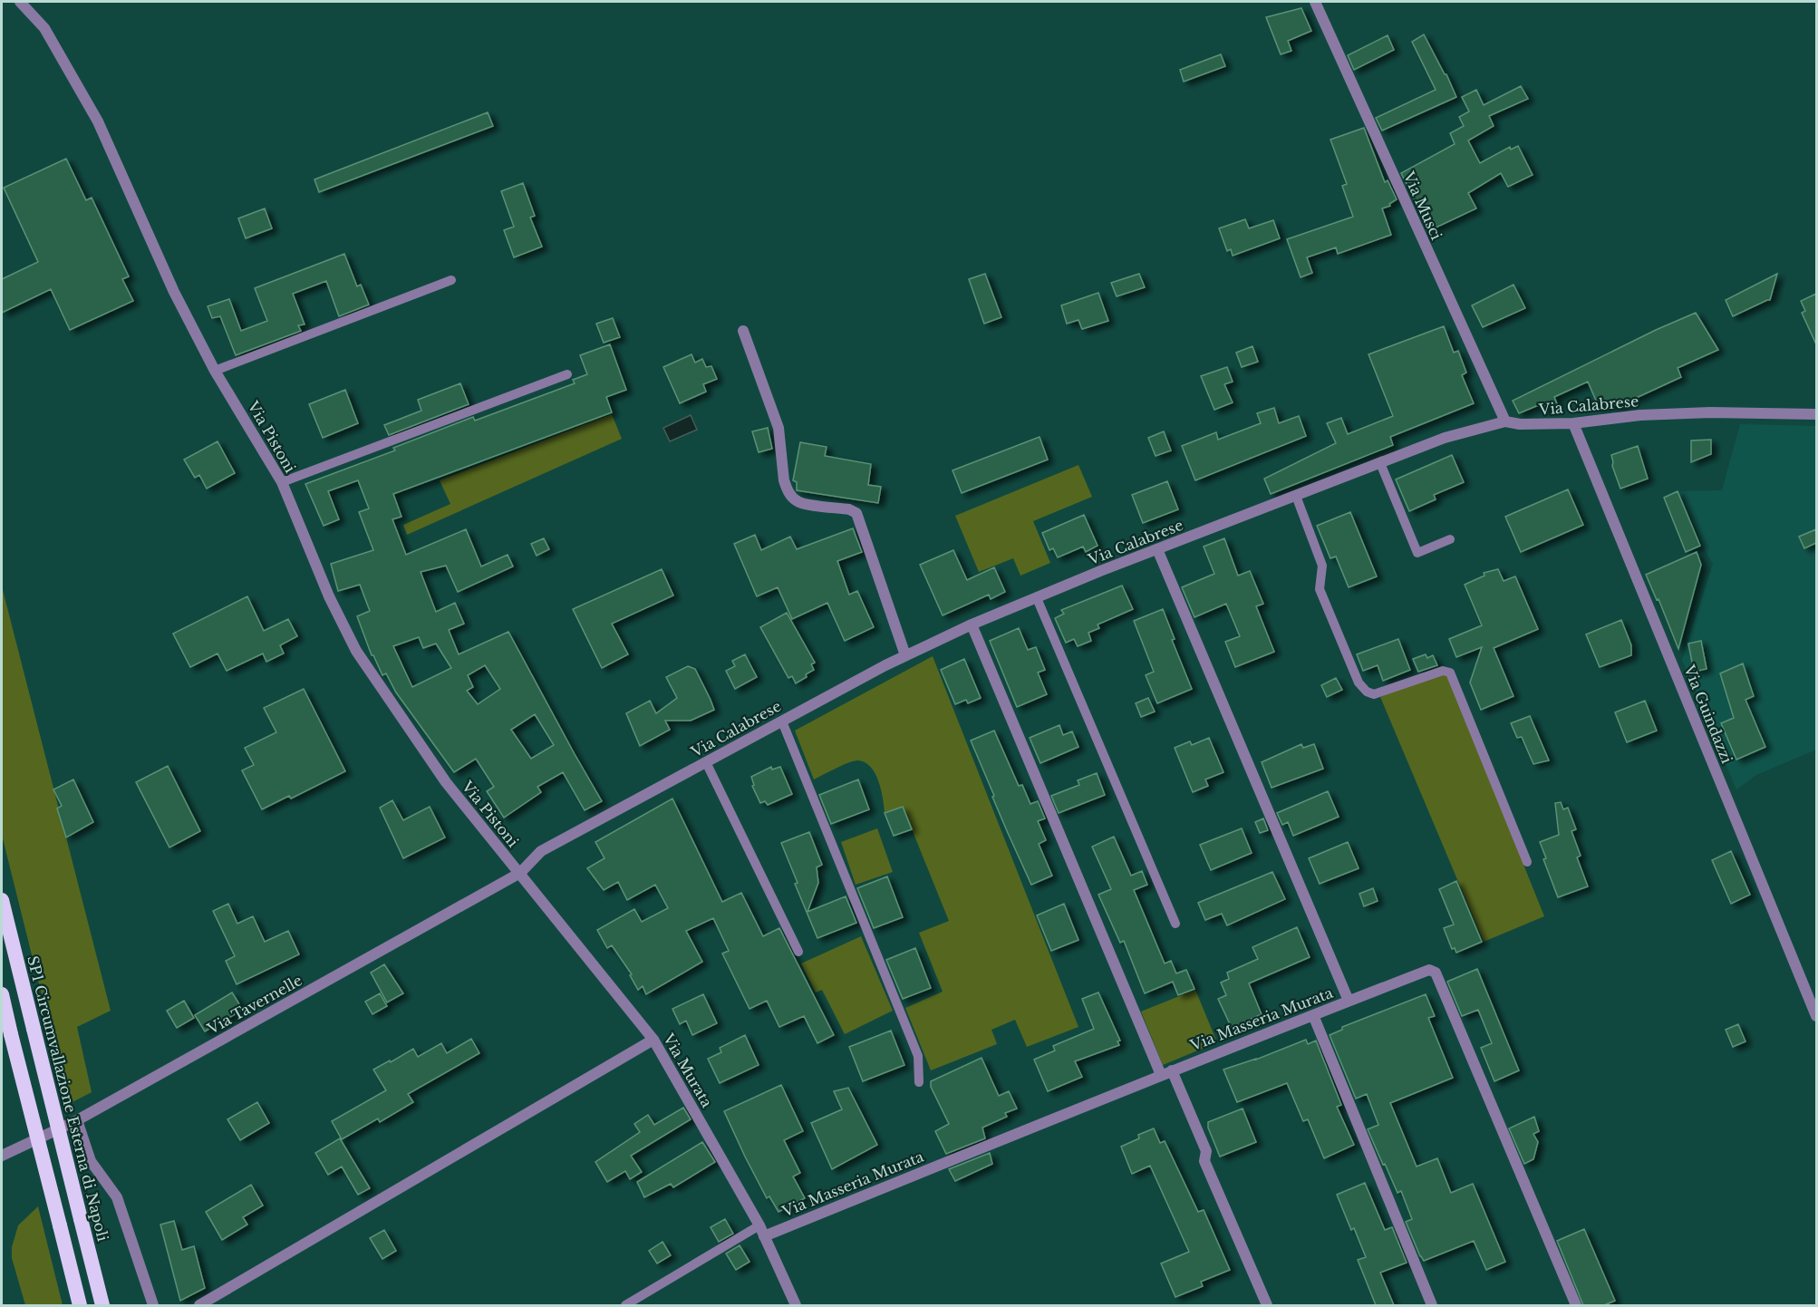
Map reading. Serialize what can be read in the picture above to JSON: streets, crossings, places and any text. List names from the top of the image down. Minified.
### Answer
{"streets":{"highway":["SP1 Circumvallazione Esterna di Napoli"],"street":["Via Musci","Via Calabrese","Via Pistoni","Via Guindazzi","Via Tavernelle","Via Masseria Murata","Via Murata"]},"crossings":[["Via Musci","Via Calabrese"],["Via Calabrese","Via Pistoni"],["Via Calabrese","Via Guindazzi"],["Via Calabrese","Via Tavernelle"],["Via Calabrese","Via Murata"],["Via Pistoni","Via Tavernelle"],["Via Pistoni","Via Murata"],["Via Tavernelle","Via Murata"],["Via Masseria Murata","Via Murata"]]}
